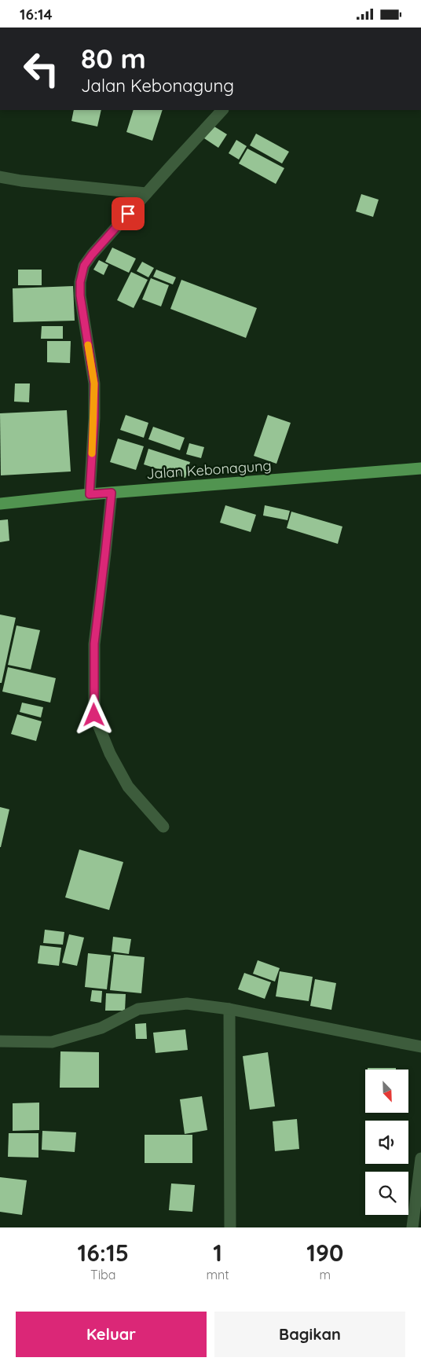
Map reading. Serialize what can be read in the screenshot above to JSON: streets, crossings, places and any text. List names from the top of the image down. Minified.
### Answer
{"streets":{"main road":["Jalan Kebonagung"]},"north":"bottom right","page":{"status":"16:14","turn":["80 m","Jalan Kebonagung"],"eta":["16:15","Tiba","1","mnt","190","m"],"buttons":["Keluar","Bagikan"]}}
